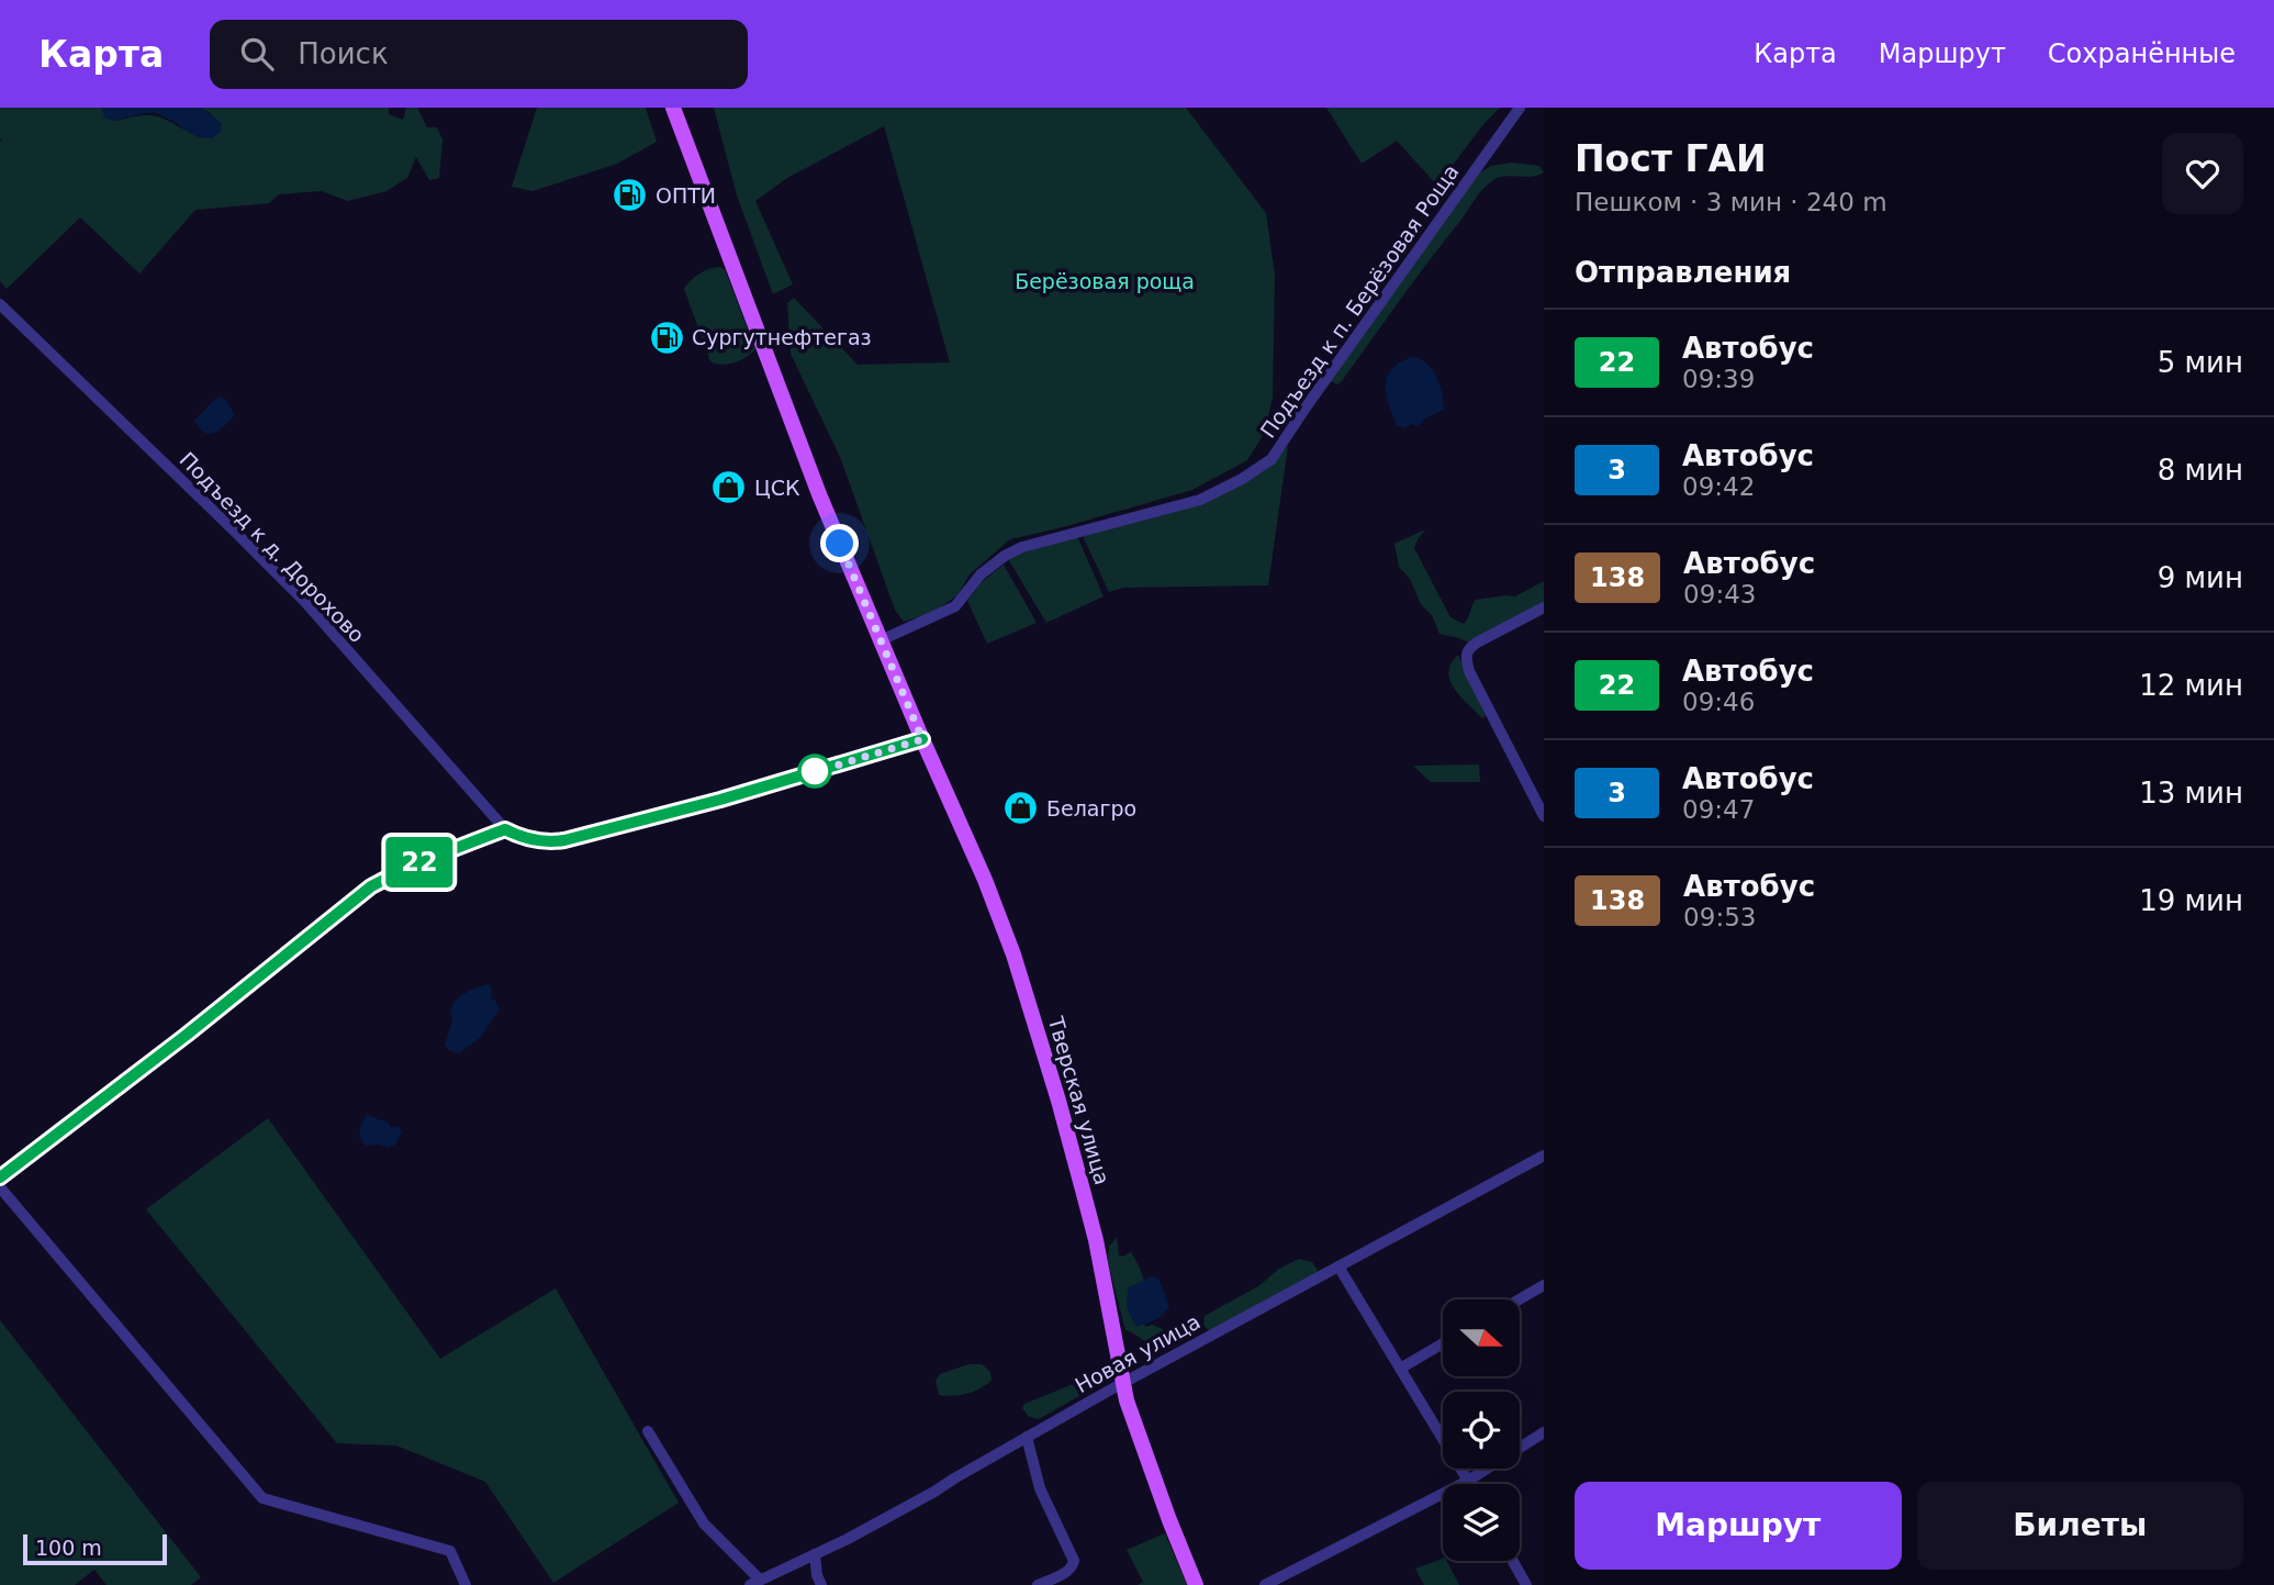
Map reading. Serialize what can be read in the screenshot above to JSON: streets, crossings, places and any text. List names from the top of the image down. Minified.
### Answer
{"streets":{"main road":["Тверская улица"],"street":["Подъезд к п. Берёзовая Роща","Подъезд к д. Дорохово","Новая улица"]},"crossings":[["Подъезд к п. Берёзовая Роща","Тверская улица"],["Тверская улица","Новая улица"]],"parks":["Берёзовая роща"],"places":{"fuel station":["ОПТИ","Сургутнефтегаз"],"shop":["ЦСК","Белагро"]},"lines":["bus line 22"],"scale_bar":"100 m","north":"right","page":{"header":"Карта","search":"Поиск","nav":["Карта","Маршрут","Сохранённые"],"on_map":"22","heading":[["Пост ГАИ","Пешком · 3 мин · 240 m"],"Отправления"],"list":[{"mark":"22","name":"Автобус","note":"09:39","value":"5 мин"},{"mark":"3","name":"Автобус","note":"09:42","value":"8 мин"},{"mark":"138","name":"Автобус","note":"09:43","value":"9 мин"},{"mark":"22","name":"Автобус","note":"09:46","value":"12 мин"},{"mark":"3","name":"Автобус","note":"09:47","value":"13 мин"},{"mark":"138","name":"Автобус","note":"09:53","value":"19 мин"}],"buttons":["Маршрут","Билеты"],"scale":"100 m"}}
